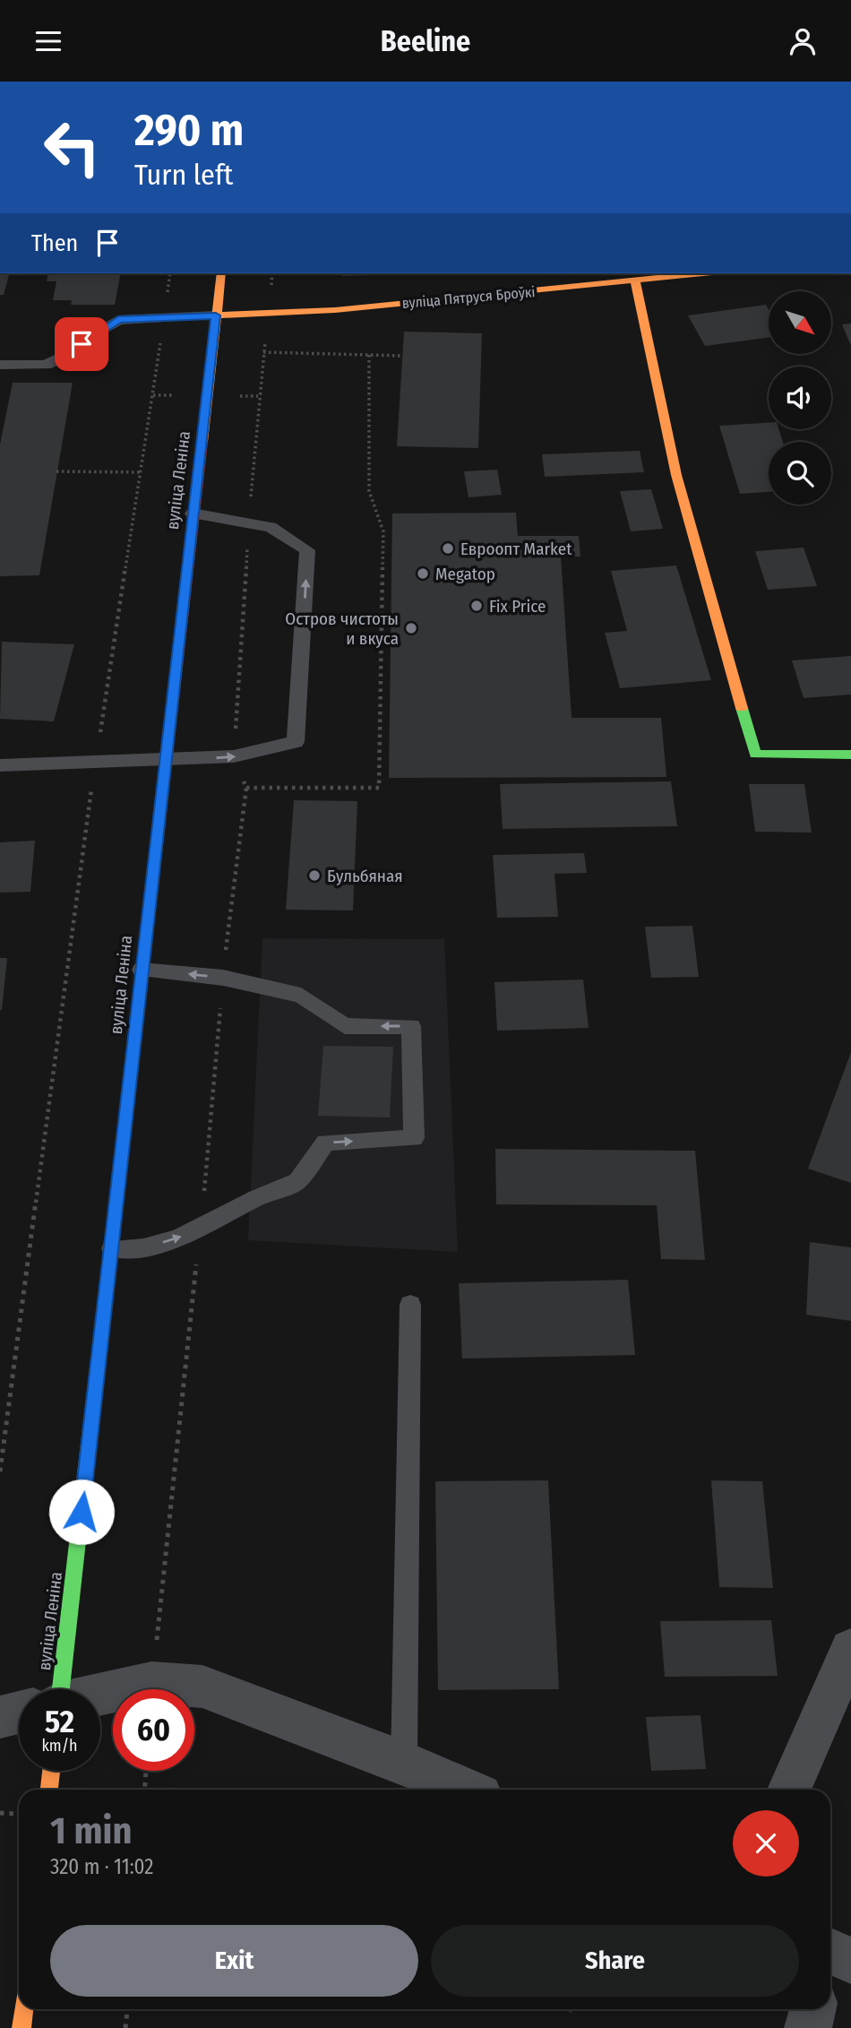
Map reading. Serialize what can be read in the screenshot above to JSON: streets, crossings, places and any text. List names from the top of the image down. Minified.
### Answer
{"streets":{"main road":["вуліца Пятруся Броўкі","вуліца Леніна"]},"crossings":[["вуліца Пятруся Броўкі","вуліца Леніна"]],"places":["Евроопт Market","Megatop","Fix Price","Остров чистоты и вкуса","Бульбяная"],"north":"bottom right","page":{"header":"Beeline","turn":["290 m","Turn left"],"then":"Then","speed":"52 km/h","limit":"60","heading":["1 min","320 m · 11:02"],"buttons":["Exit","Share"]}}
